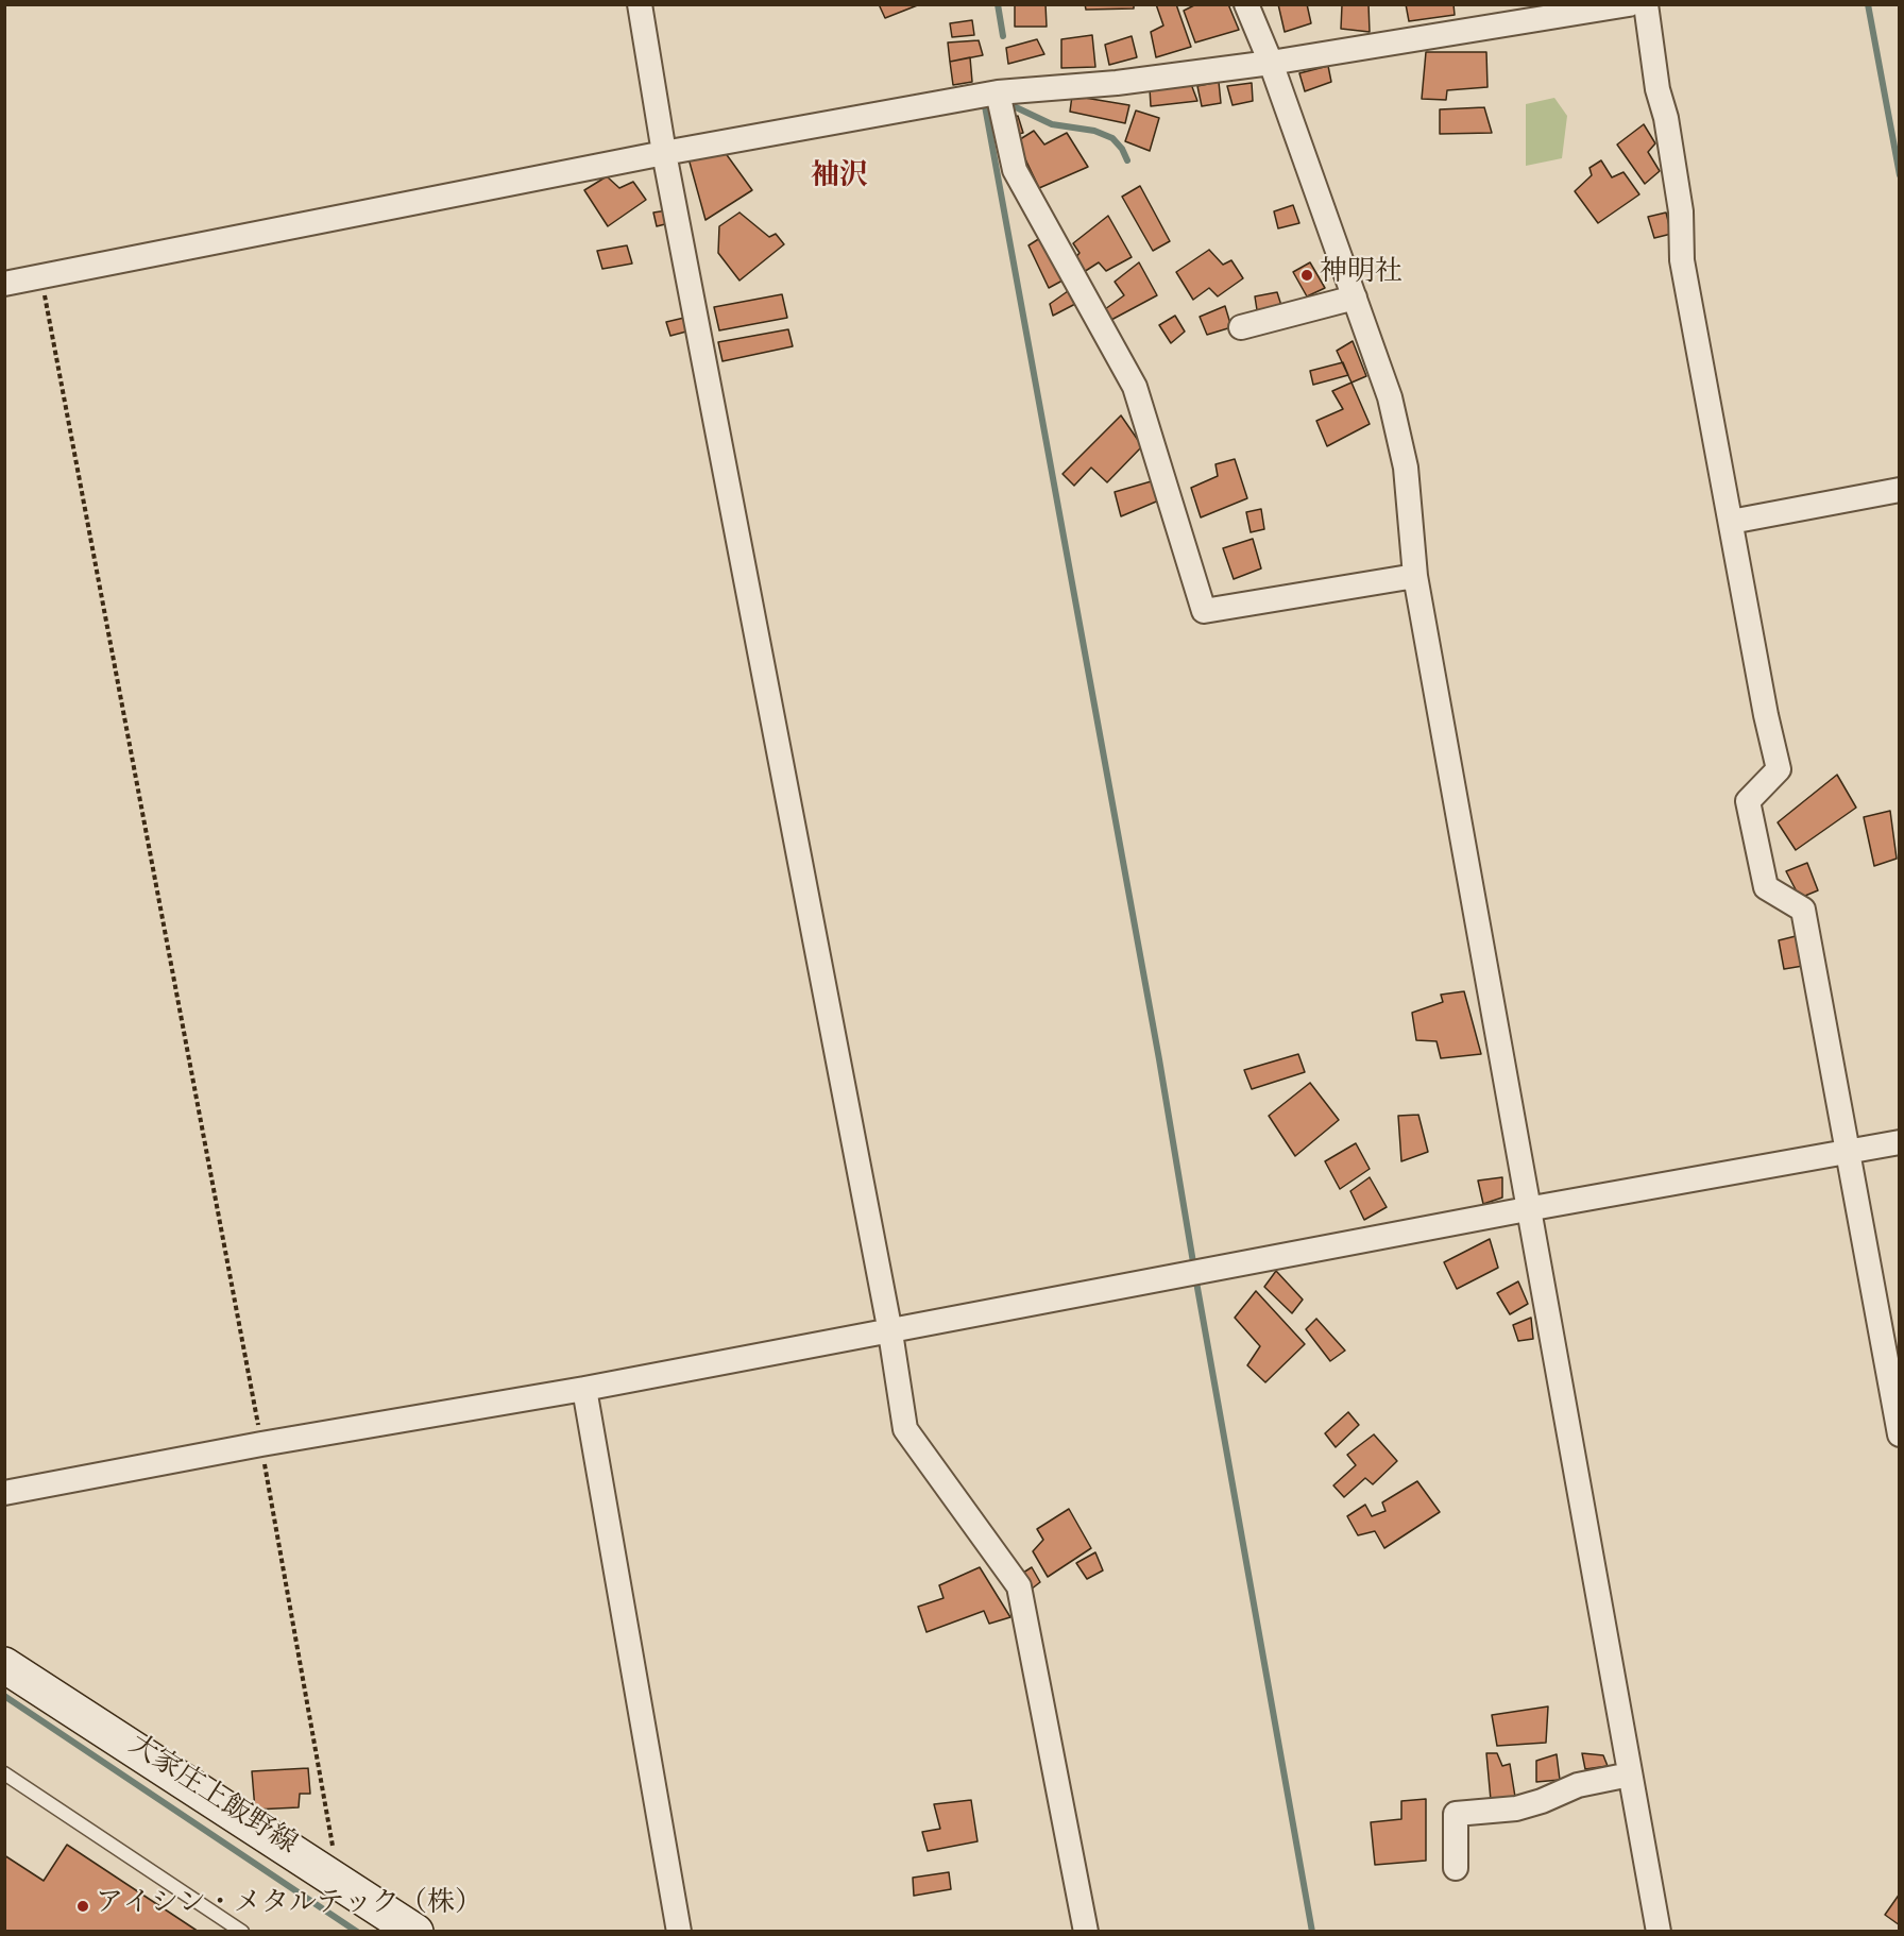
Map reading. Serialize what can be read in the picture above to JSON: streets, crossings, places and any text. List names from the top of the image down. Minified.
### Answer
{"streets":{"main road":["大家庄上飯野線"]},"districts":["袖沢"],"places":["神明社","アイシン・メタルテック（株）"]}
